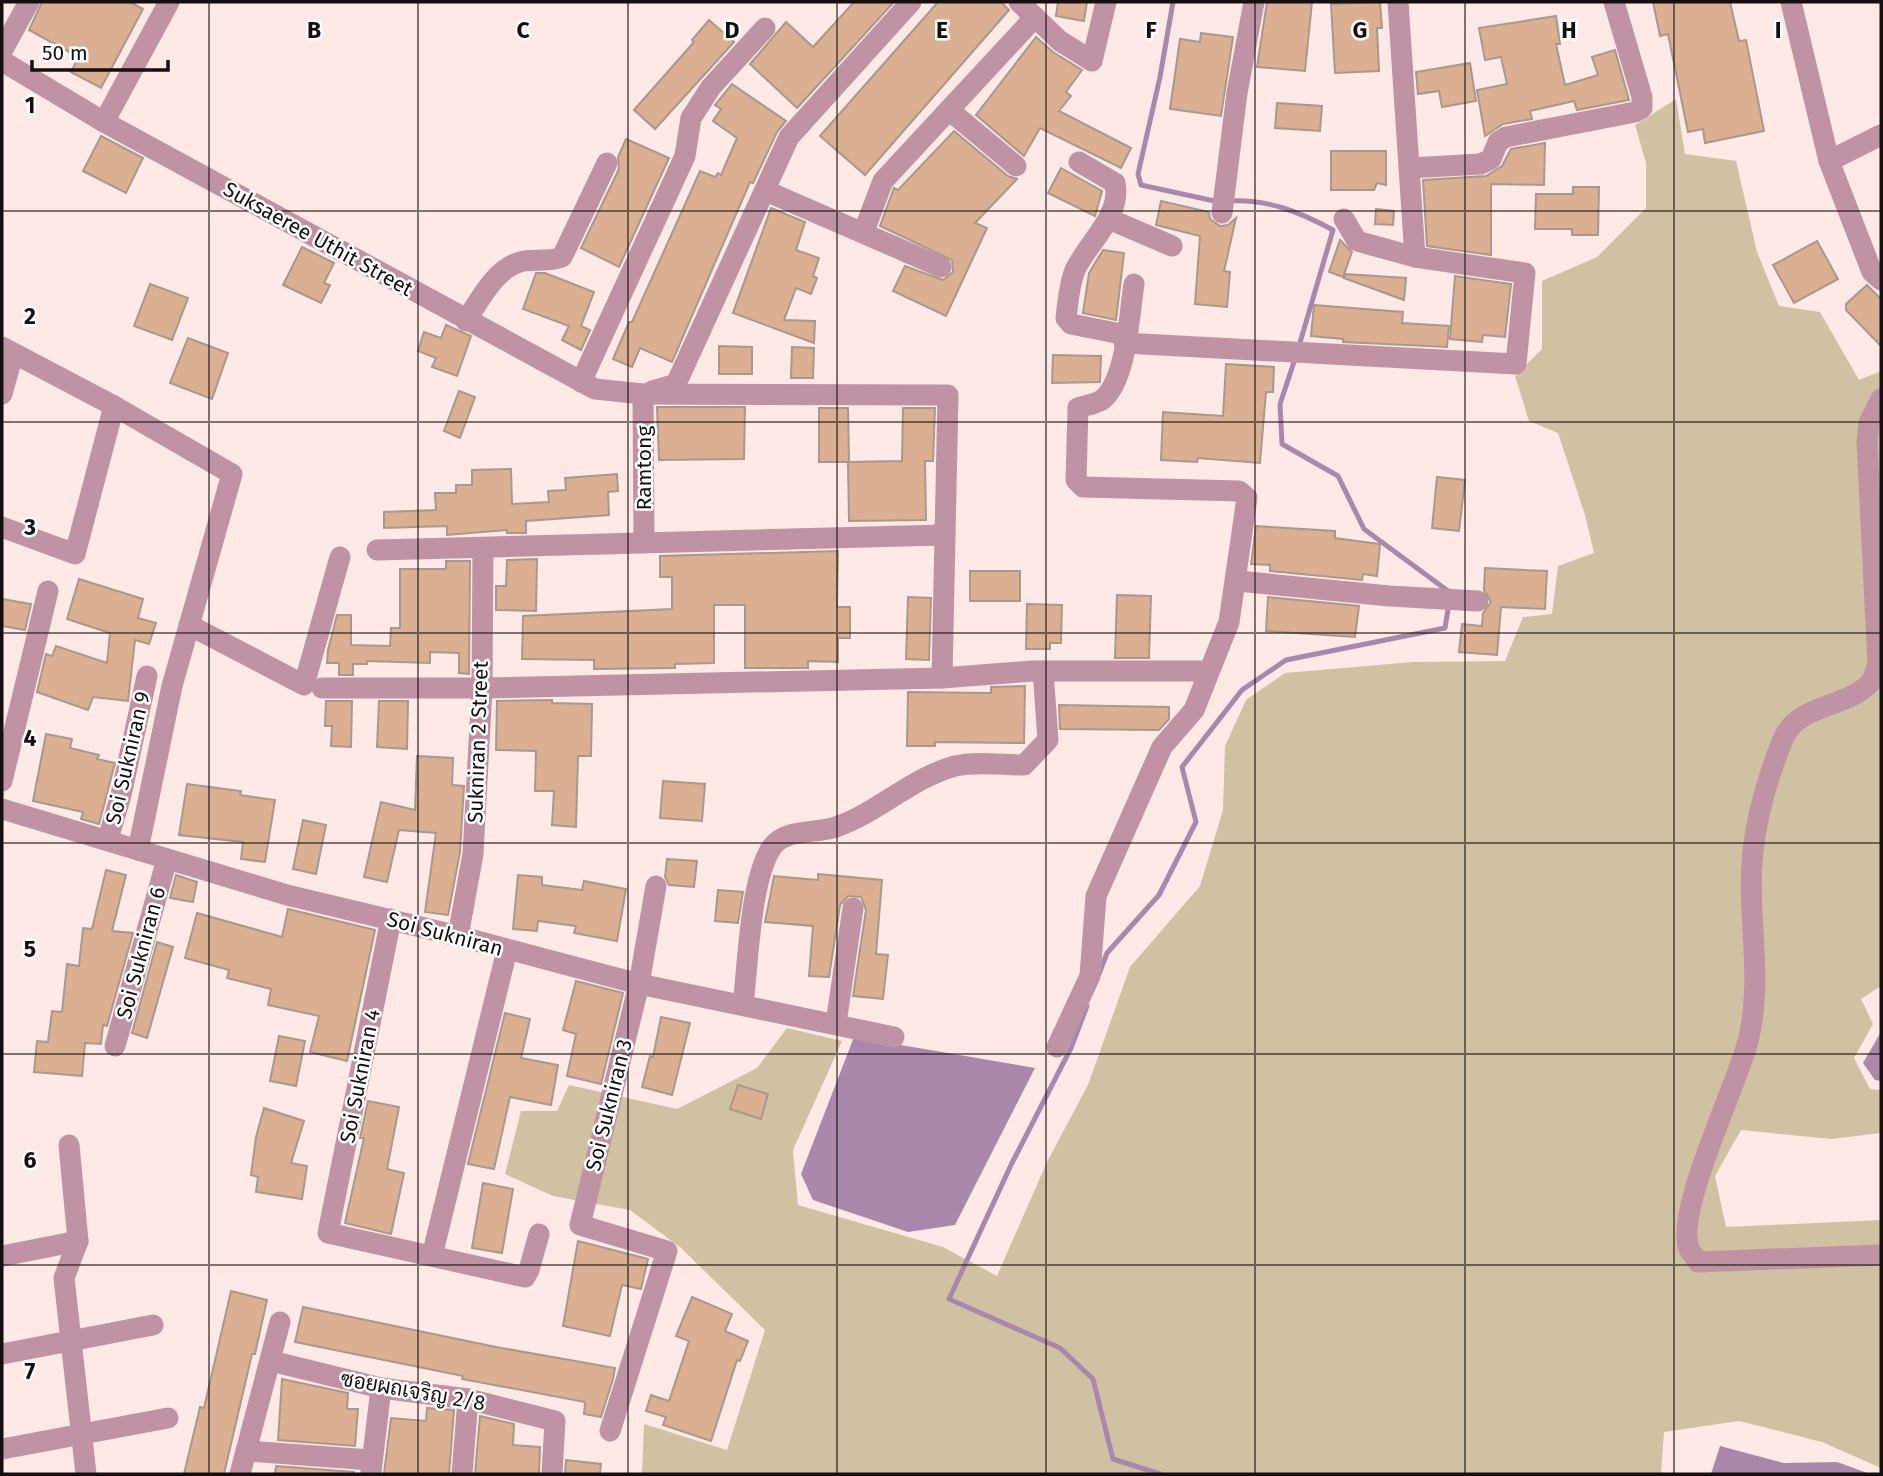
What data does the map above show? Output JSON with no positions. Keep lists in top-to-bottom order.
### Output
{
  "streets": {
    "street": [
      "Suksaeree Uthit Street",
      "Ramtong",
      "Sukniran 2 Street",
      "Soi Sukniran 9",
      "Soi Sukniran",
      "Soi Sukniran 6",
      "Soi Sukniran 4",
      "Soi Sukniran 3",
      "ซอยผถเจริญ 2/8"
    ]
  },
  "crossings": [
    ["Suksaeree Uthit Street", "Ramtong"],
    ["Sukniran 2 Street", "Soi Sukniran"],
    ["Soi Sukniran 9", "Soi Sukniran"],
    ["Soi Sukniran", "Soi Sukniran 6"],
    ["Soi Sukniran", "Soi Sukniran 4"],
    ["Soi Sukniran", "Soi Sukniran 3"]
  ],
  "scale_bar": "50 m",
  "grid": {
    "columns": [
      "B",
      "C",
      "D",
      "E",
      "F",
      "G",
      "H",
      "I"
    ],
    "rows": [
      "1",
      "2",
      "3",
      "4",
      "5",
      "6",
      "7"
    ]
  }
}
